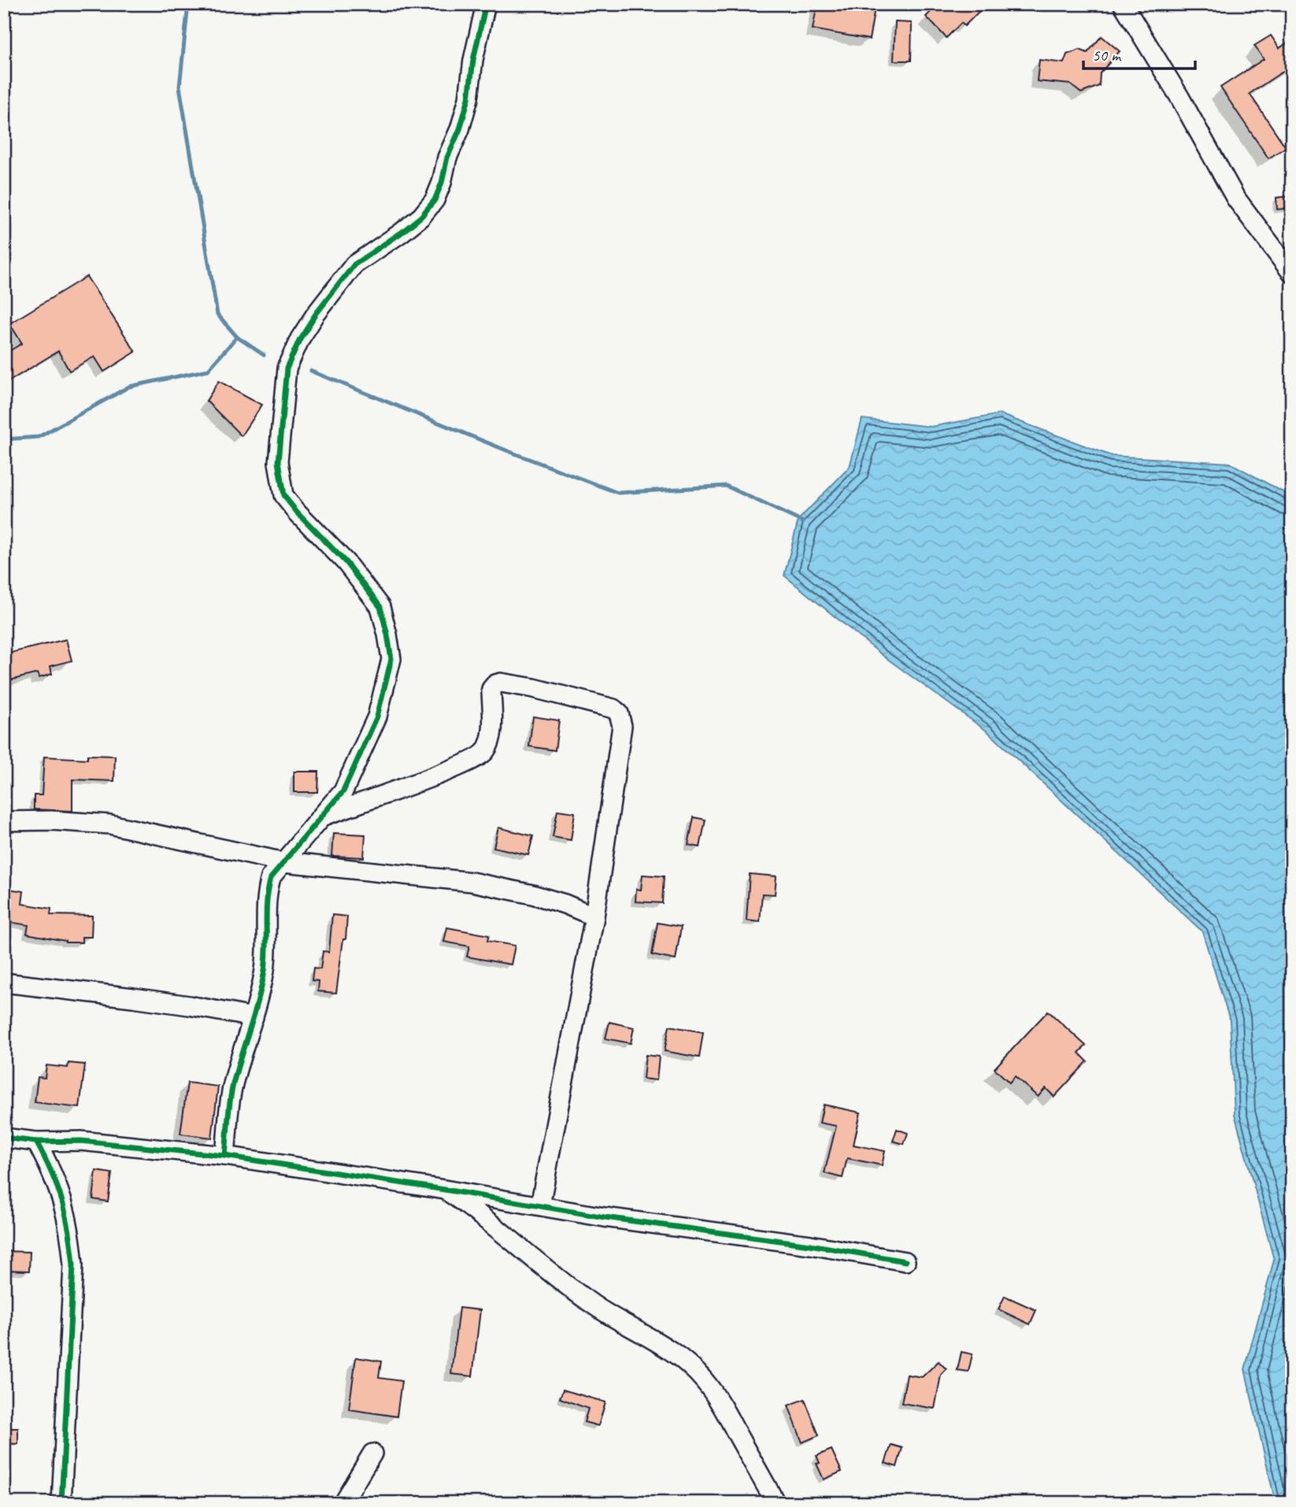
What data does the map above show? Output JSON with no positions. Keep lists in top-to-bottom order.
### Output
{
  "scale_bar": "50 m"
}
